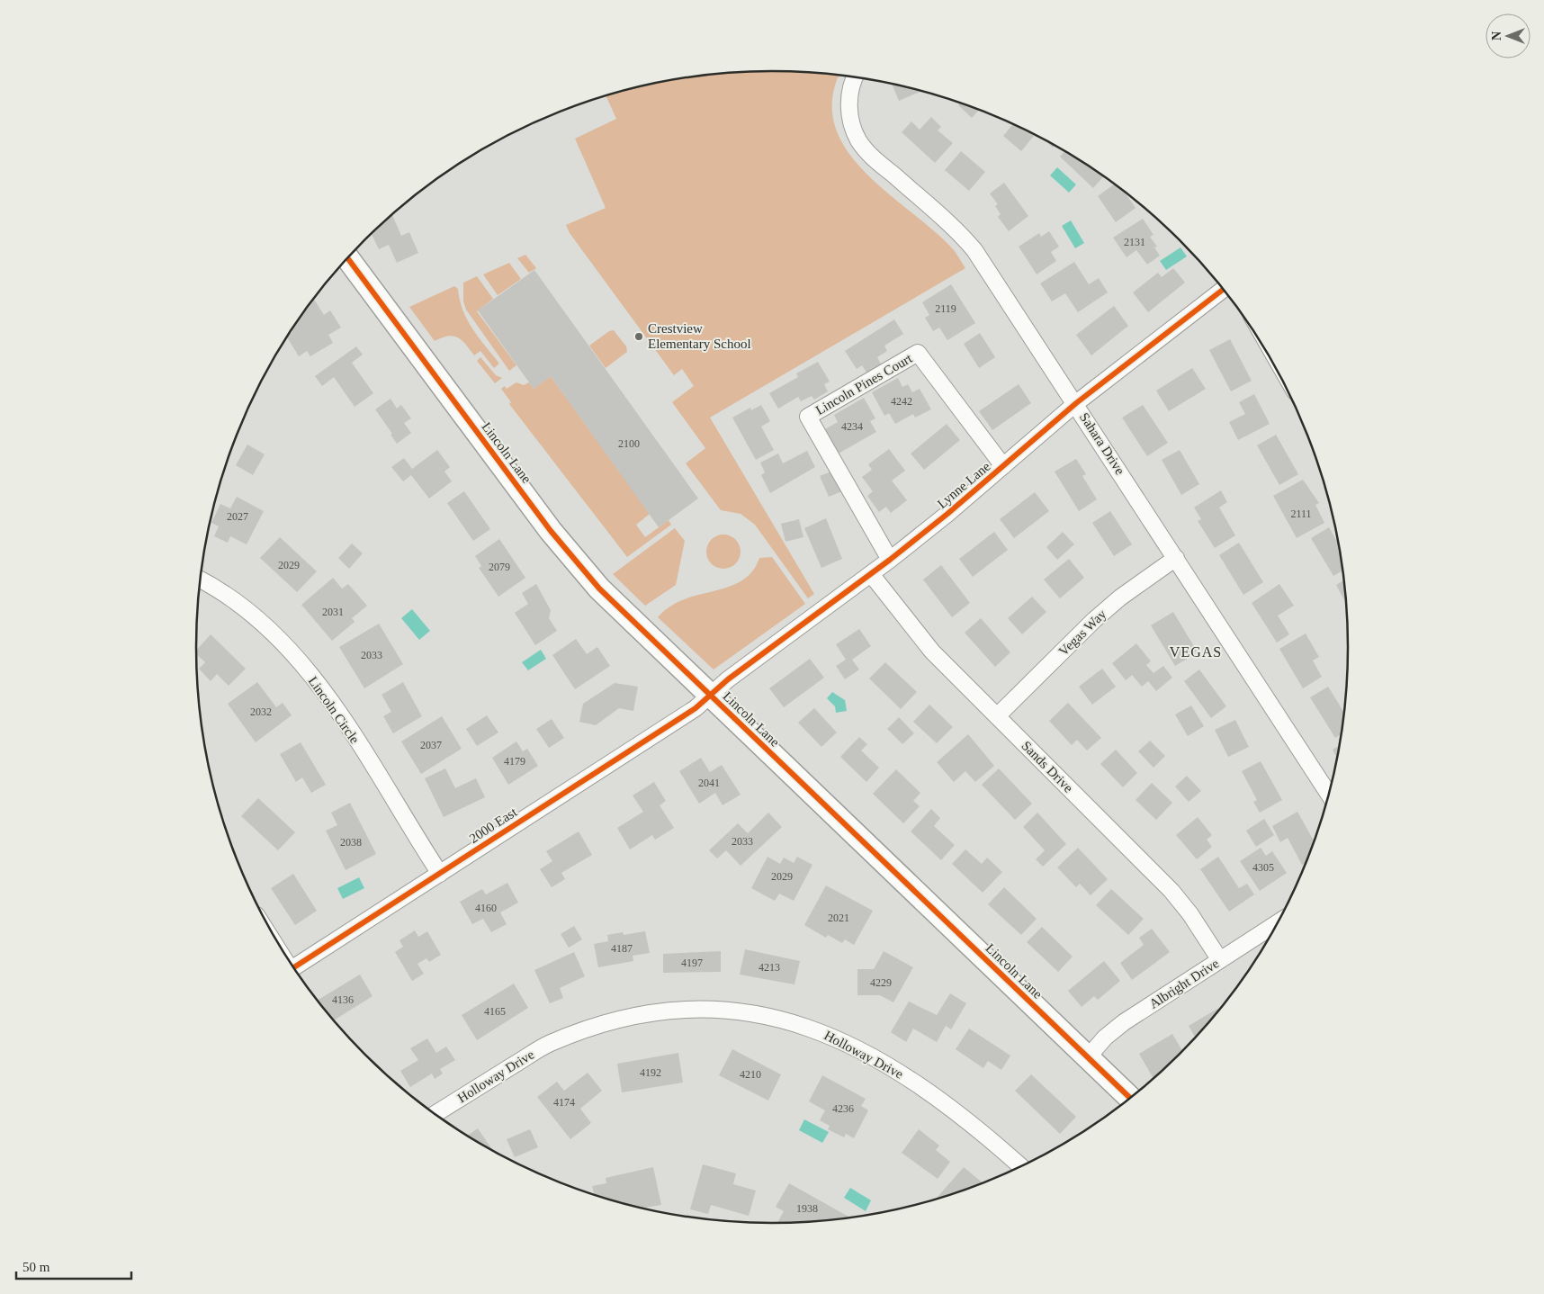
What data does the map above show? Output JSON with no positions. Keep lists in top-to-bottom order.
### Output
{
  "streets": {
    "street": [
      "Lincoln Pines Court",
      "Sahara Drive",
      "Lincoln Lane",
      "Lynne Lane",
      "Vegas Way",
      "Lincoln Circle",
      "Sands Drive",
      "2000 East",
      "Albright Drive",
      "Holloway Drive"
    ]
  },
  "crossings": [
    ["Lincoln Pines Court", "Lynne Lane"],
    ["Sahara Drive", "Lynne Lane"],
    ["Sahara Drive", "Vegas Way"],
    ["Lincoln Lane", "Lynne Lane"],
    ["Lincoln Lane", "2000 East"],
    ["Lincoln Lane", "Albright Drive"],
    ["Lynne Lane", "Sands Drive"],
    ["Lynne Lane", "2000 East"],
    ["Vegas Way", "Sands Drive"],
    ["Lincoln Circle", "2000 East"],
    ["Sands Drive", "Albright Drive"]
  ],
  "districts": ["VEGAS"],
  "places": ["Crestview Elementary School"],
  "house_numbers": [
    "2131",
    "2119",
    "4242",
    "4234",
    "2100",
    "2111",
    "2027",
    "2029",
    "2079",
    "2031",
    "2033",
    "2032",
    "2037",
    "4179",
    "2041",
    "2033",
    "2038",
    "4305",
    "2029",
    "4160",
    "2021",
    "4187",
    "4197",
    "4213",
    "4229",
    "4136",
    "4165",
    "4192",
    "4210",
    "4174",
    "4236",
    "1938"
  ],
  "scale_bar": "50 m",
  "north": "left"
}
